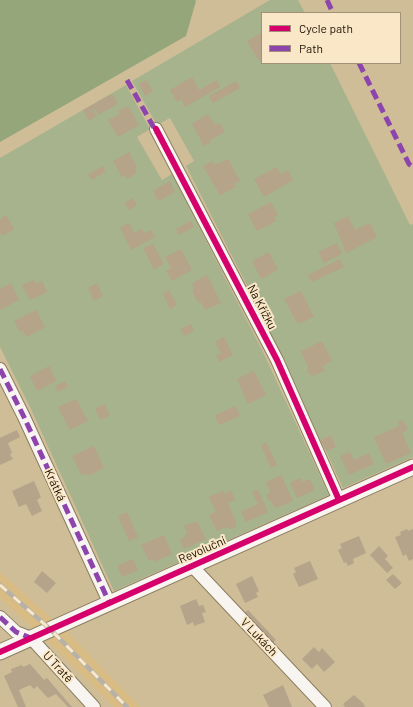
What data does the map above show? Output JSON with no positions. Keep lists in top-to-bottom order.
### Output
{
  "streets": {
    "street": [
      "Na Křížku",
      "Krátká",
      "Revoluční",
      "V Lukách",
      "U Tratě"
    ]
  },
  "crossings": [
    ["Na Křížku", "Revoluční"],
    ["Krátká", "Revoluční"],
    ["Revoluční", "V Lukách"],
    ["Revoluční", "U Tratě"]
  ],
  "legend": ["Cycle path", "Path"]
}
